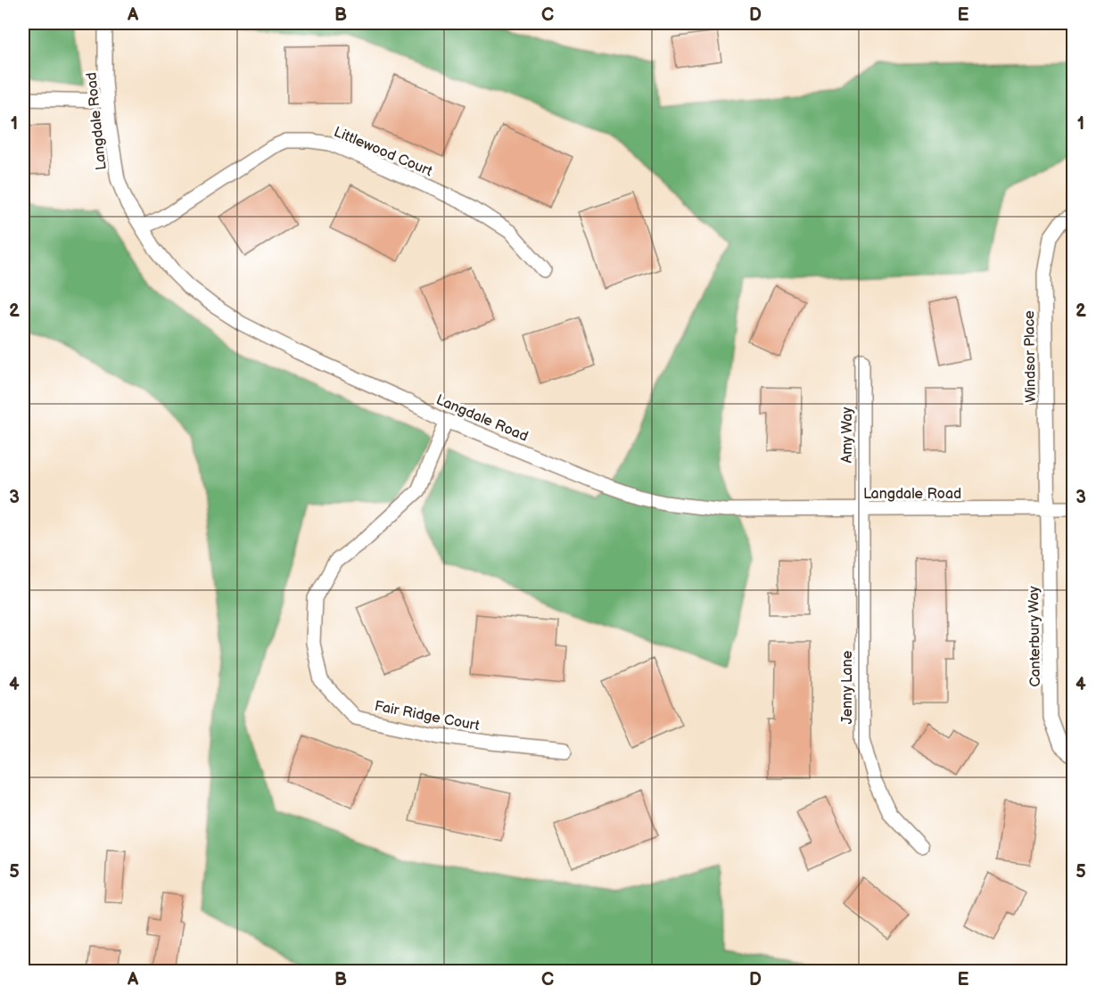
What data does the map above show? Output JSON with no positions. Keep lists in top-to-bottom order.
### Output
{
  "streets": {
    "street": [
      "Langdale Road",
      "Littlewood Court",
      "Windsor Place",
      "Amy Way",
      "Canterbury Way",
      "Jenny Lane",
      "Fair Ridge Court"
    ]
  },
  "crossings": [
    ["Langdale Road", "Littlewood Court"],
    ["Langdale Road", "Windsor Place"],
    ["Langdale Road", "Amy Way"],
    ["Langdale Road", "Canterbury Way"],
    ["Langdale Road", "Jenny Lane"],
    ["Langdale Road", "Fair Ridge Court"],
    ["Windsor Place", "Canterbury Way"],
    ["Amy Way", "Jenny Lane"]
  ],
  "grid": {
    "columns": [
      "A",
      "B",
      "C",
      "D",
      "E"
    ],
    "rows": [
      "1",
      "2",
      "3",
      "4",
      "5"
    ]
  }
}
